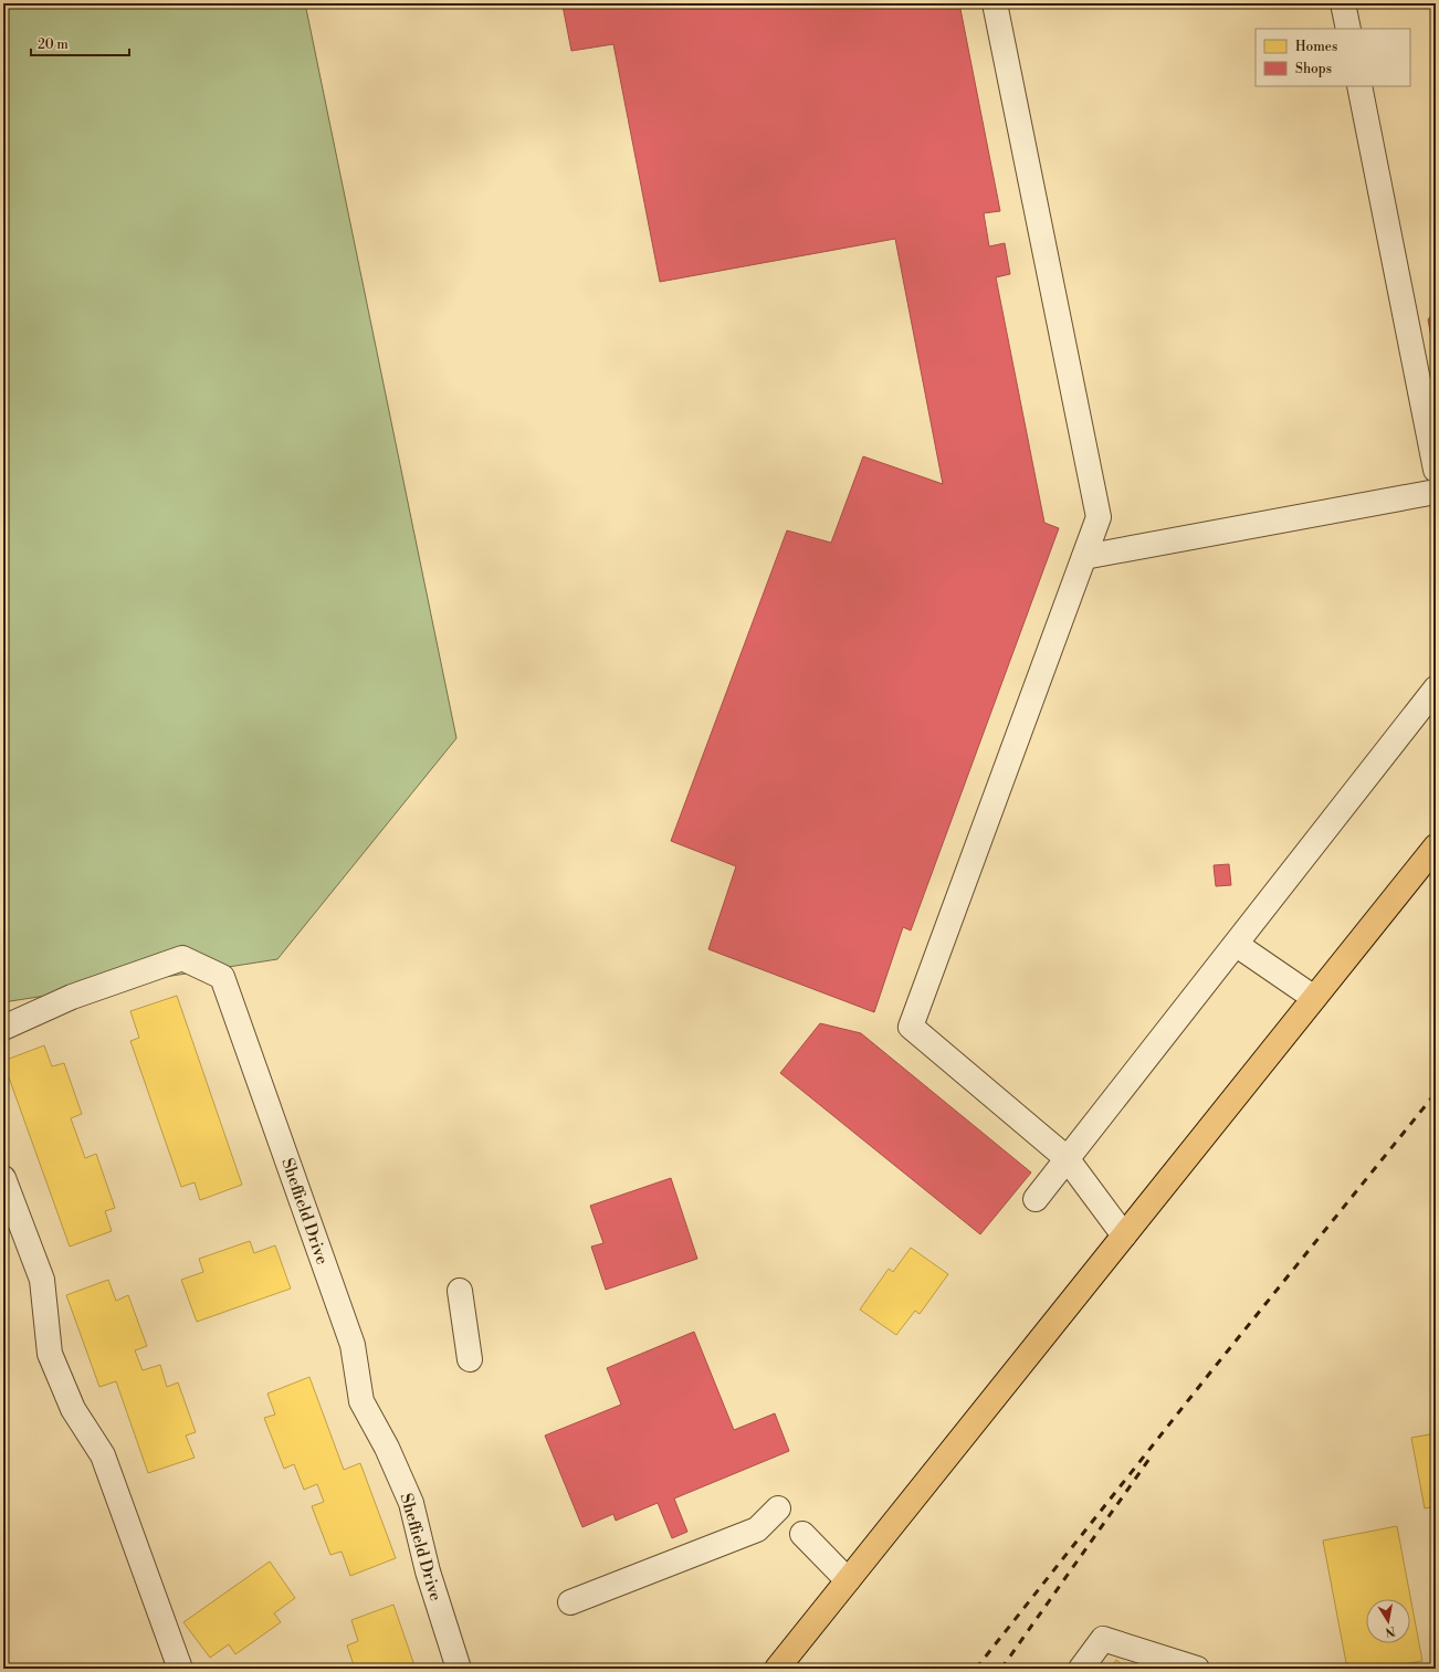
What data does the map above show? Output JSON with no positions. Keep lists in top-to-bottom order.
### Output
{
  "streets": {
    "street": ["Sheffield Drive"]
  },
  "legend": ["Homes", "Shops"],
  "scale_bar": "20 m",
  "north": "bottom"
}
